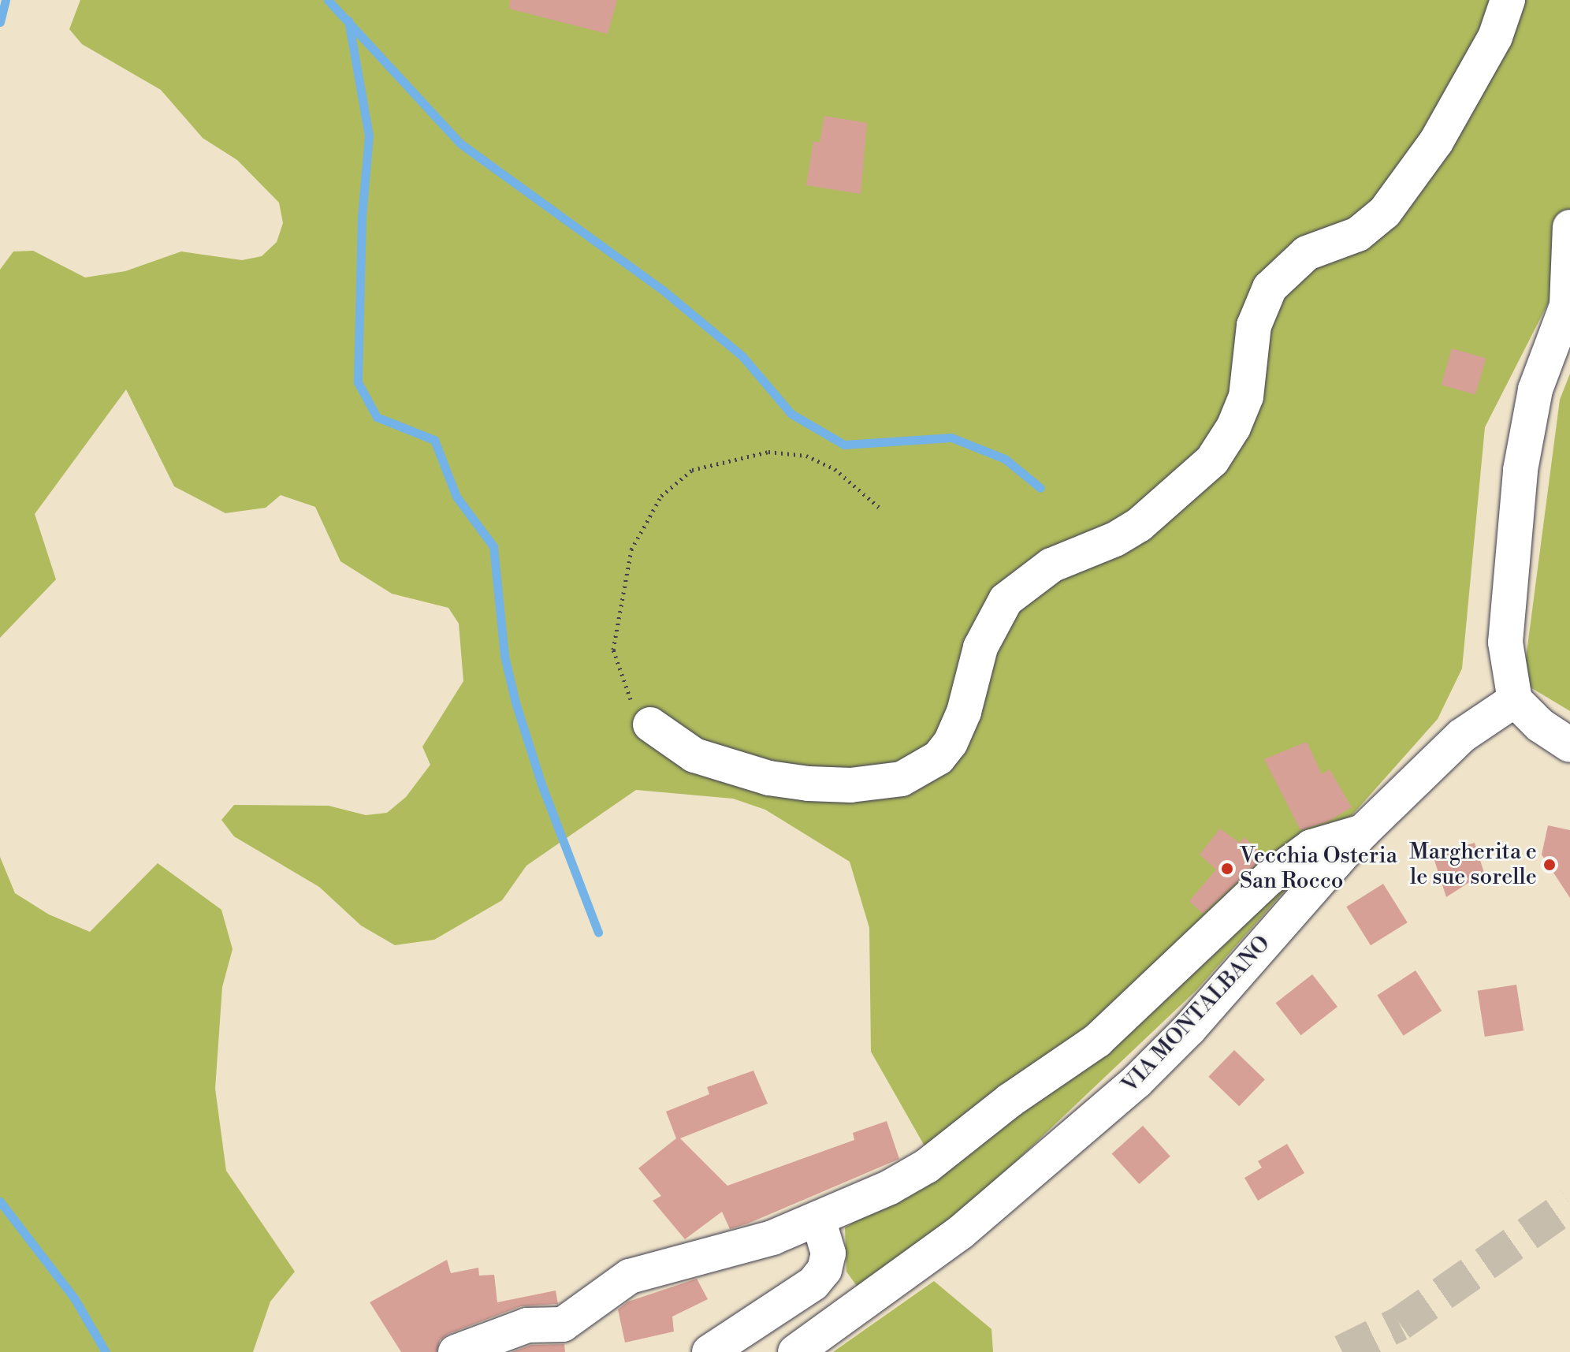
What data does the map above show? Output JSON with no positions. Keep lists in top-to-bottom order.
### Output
{
  "streets": {
    "street": ["VIA MONTALBANO"]
  },
  "places": ["Margherita e le sue sorelle", "Vecchia Osteria San Rocco"]
}
